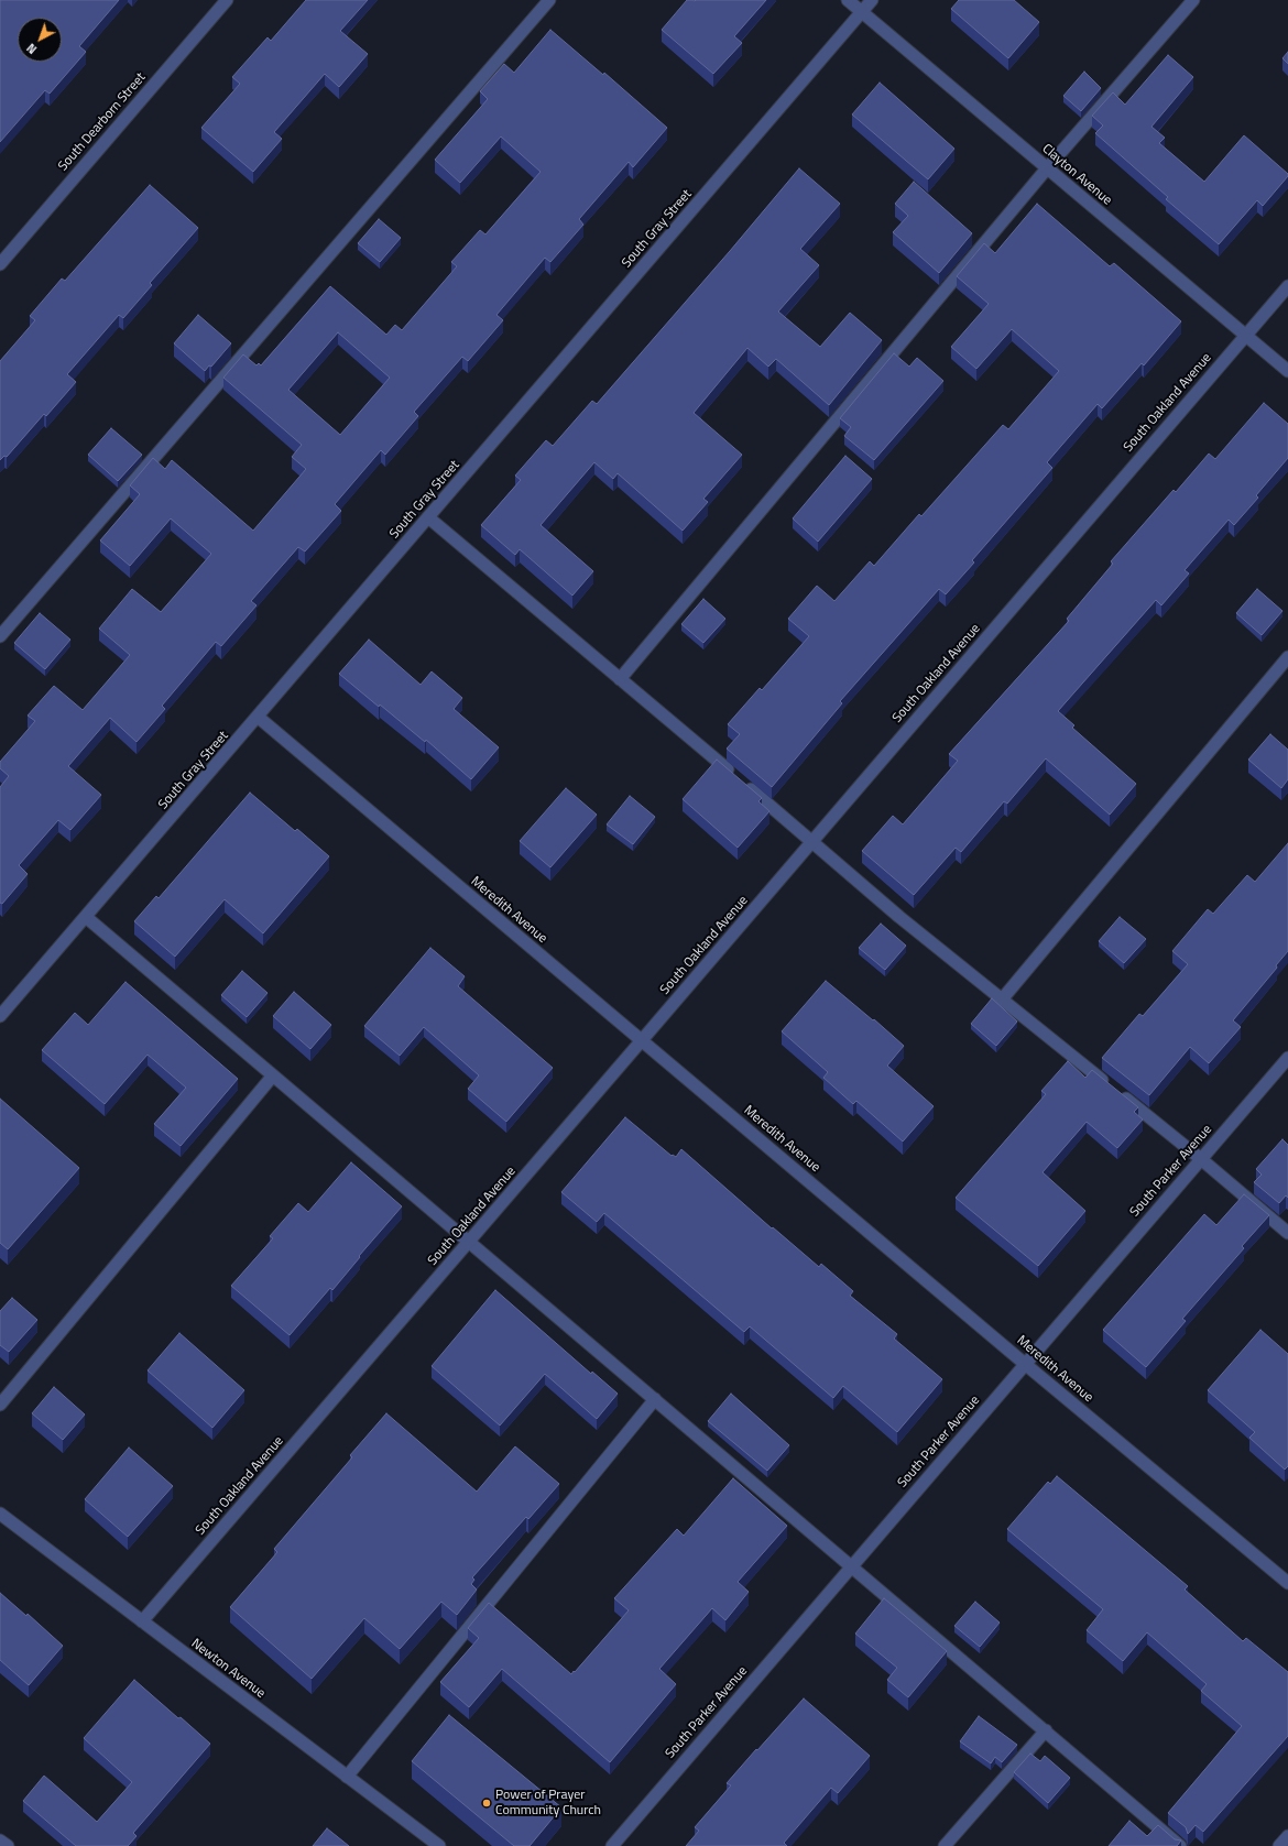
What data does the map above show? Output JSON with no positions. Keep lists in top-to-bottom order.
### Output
{
  "streets": {
    "street": [
      "South Dearborn Street",
      "Clayton Avenue",
      "South Gray Street",
      "South Oakland Avenue",
      "Meredith Avenue",
      "South Parker Avenue",
      "Newton Avenue"
    ]
  },
  "crossings": [
    ["Clayton Avenue", "South Gray Street"],
    ["Clayton Avenue", "South Oakland Avenue"],
    ["South Gray Street", "Meredith Avenue"],
    ["South Oakland Avenue", "Meredith Avenue"],
    ["South Oakland Avenue", "Newton Avenue"],
    ["Meredith Avenue", "South Parker Avenue"]
  ],
  "places": ["Power of Prayer Community Church"],
  "north": "bottom left"
}
